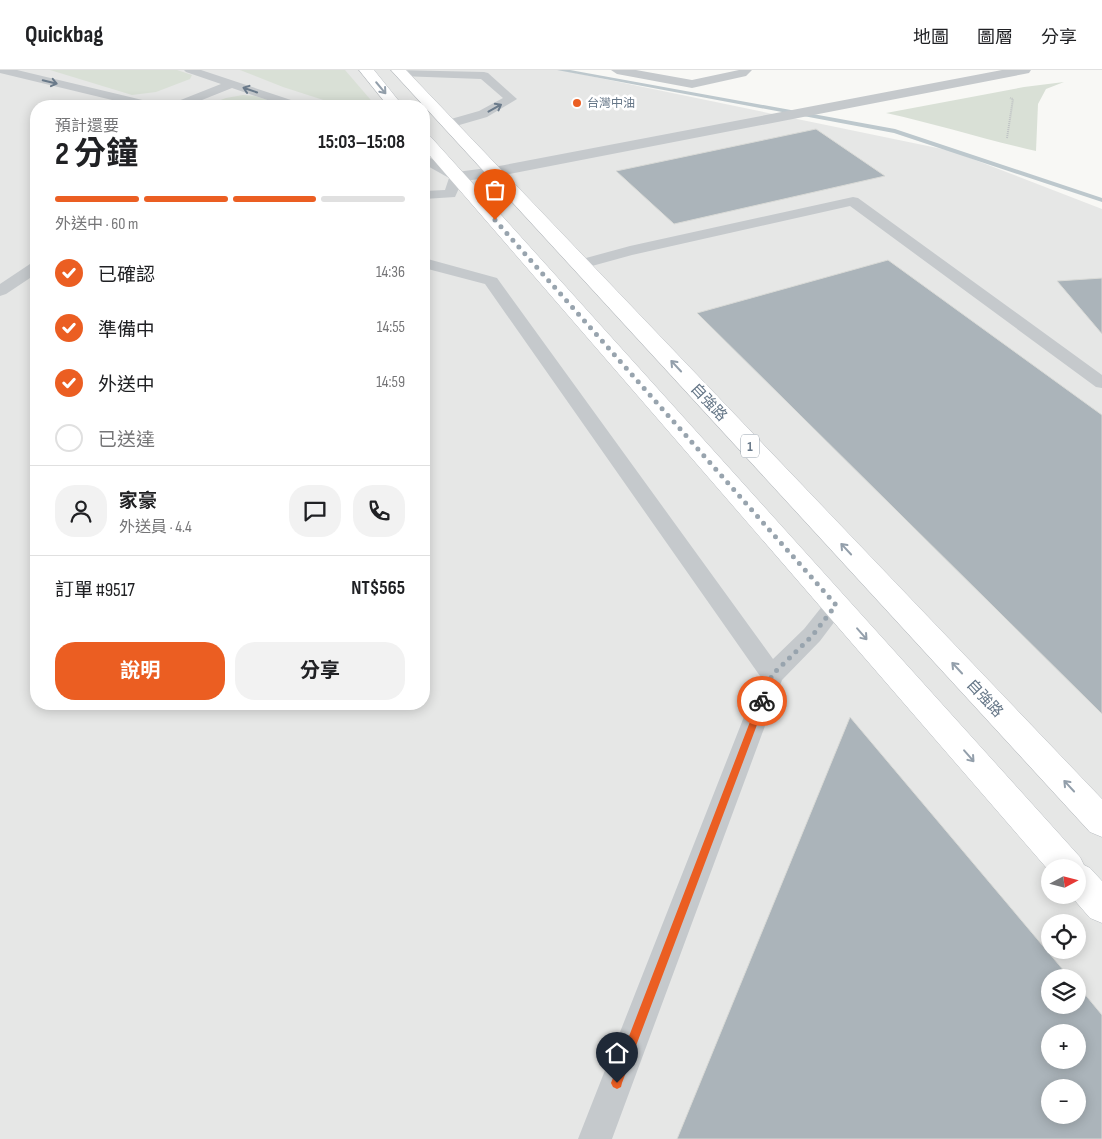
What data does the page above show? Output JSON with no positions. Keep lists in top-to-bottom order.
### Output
{
  "streets": {
    "main road": ["自強路", "1"]
  },
  "places": ["台灣中油"],
  "north": "right",
  "page": {
    "header": "Quickbag",
    "nav": ["地圖", "圖層", "分享"],
    "heading": ["2 分鐘", "預計還要", "15:03–15:08"],
    "panel": [
      "家豪",
      "外送員 · 4.4",
      "訂單 #9517",
      "NT$565"
    ],
    "bar": "外送中 · 60 m",
    "list": [
      ["已確認", "14:36"],
      ["準備中", "14:55"],
      ["外送中", "14:59"],
      "已送達"
    ],
    "buttons": ["說明", "分享"],
    "map_buttons": ["+", "−"]
  }
}
